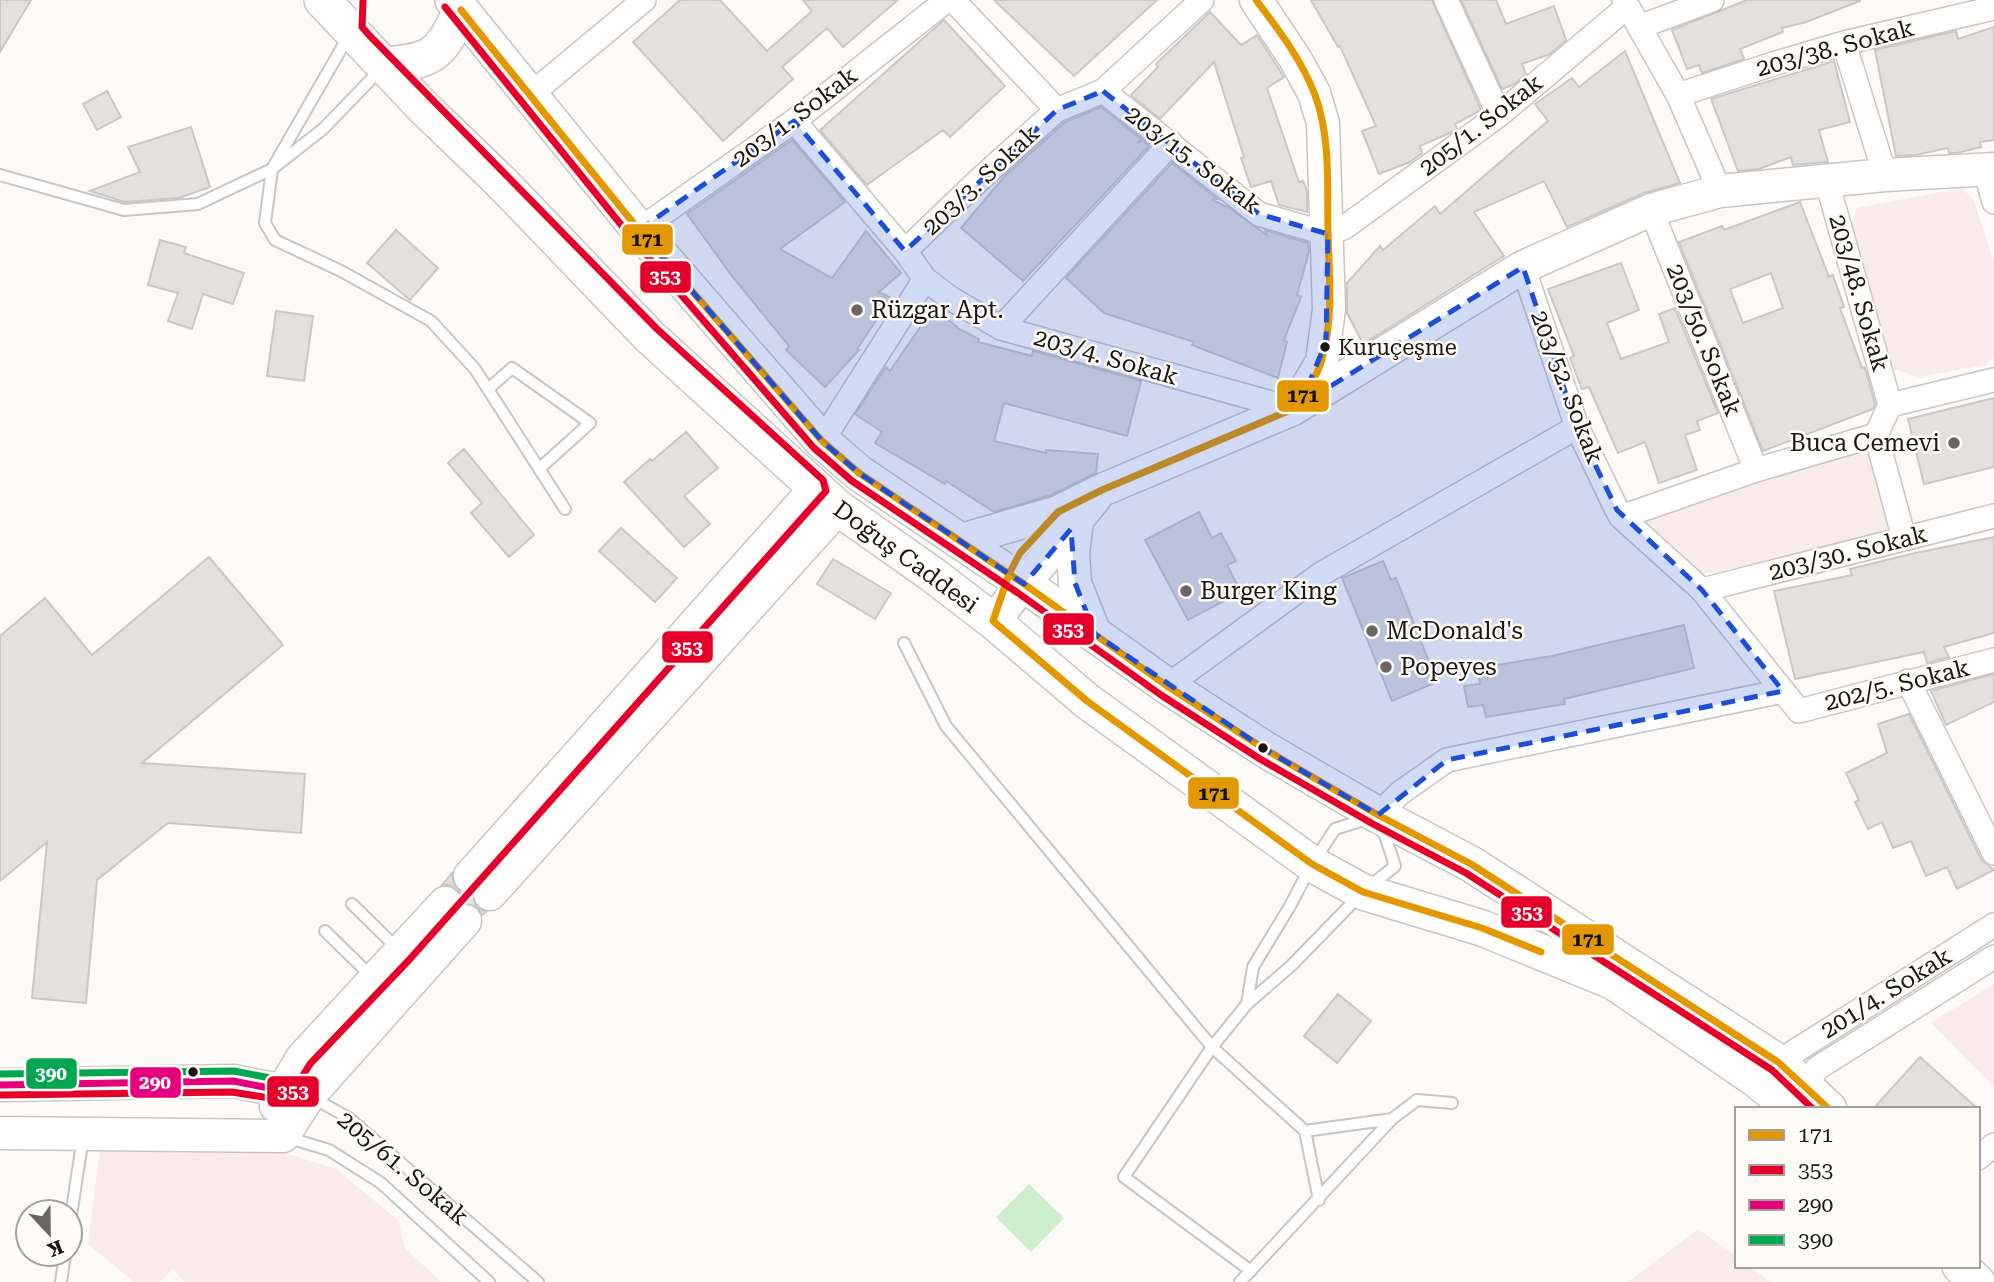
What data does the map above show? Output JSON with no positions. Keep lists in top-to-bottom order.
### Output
{
  "streets": {
    "main road": ["Doğuş Caddesi", "205/61. Sokak"],
    "street": [
      "203/38. Sokak",
      "203/1. Sokak",
      "205/1. Sokak",
      "203/15. Sokak",
      "203/3. Sokak",
      "203/48. Sokak",
      "203/50. Sokak",
      "203/4. Sokak",
      "203/52. Sokak",
      "203/30. Sokak",
      "202/5. Sokak",
      "201/4. Sokak"
    ]
  },
  "crossings": [
    ["203/1. Sokak", "203/4. Sokak"],
    ["203/1. Sokak", "Doğuş Caddesi"],
    ["205/1. Sokak", "203/15. Sokak"],
    ["203/15. Sokak", "203/3. Sokak"],
    ["203/3. Sokak", "203/4. Sokak"],
    ["203/52. Sokak", "203/30. Sokak"],
    ["203/52. Sokak", "202/5. Sokak"],
    ["Doğuş Caddesi", "201/4. Sokak"]
  ],
  "places": [
    "Rüzgar Apt.",
    "Kuruçeşme",
    "Buca Cemevi",
    "Burger King",
    "McDonald's",
    "Popeyes"
  ],
  "lines": [
    "transit line 171",
    "transit line 353",
    "transit line 390",
    "transit line 290"
  ],
  "legend": [
    "171",
    "353",
    "290",
    "390"
  ],
  "north": "bottom"
}
